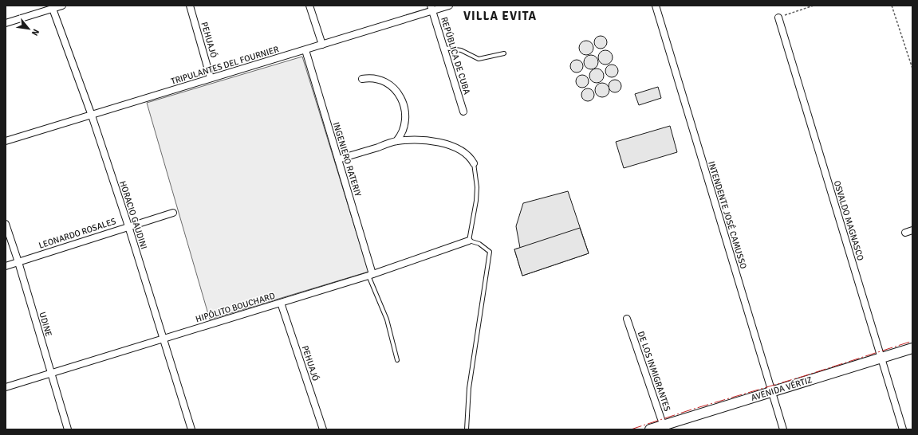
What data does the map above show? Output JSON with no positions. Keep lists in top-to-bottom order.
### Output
{
  "streets": {
    "street": [
      "PEHUAJÓ",
      "REPÚBLICA DE CUBA",
      "TRIPULANTES DEL FOURNIER",
      "INGENIERO RATERIY",
      "HORACIO GAUDINI",
      "INTENDENTE JOSÉ CAMUSSO",
      "OSVALDO MAGNASCO",
      "LEONARDO ROSALES",
      "HIPÓLITO BOUCHARD",
      "UDINE",
      "DE LOS INMIGRANTES",
      "AVENIDA VÉRTIZ"
    ]
  },
  "crossings": [
    ["PEHUAJÓ", "TRIPULANTES DEL FOURNIER"],
    ["PEHUAJÓ", "HIPÓLITO BOUCHARD"],
    ["REPÚBLICA DE CUBA", "TRIPULANTES DEL FOURNIER"],
    ["TRIPULANTES DEL FOURNIER", "INGENIERO RATERIY"],
    ["TRIPULANTES DEL FOURNIER", "HORACIO GAUDINI"],
    ["INGENIERO RATERIY", "HIPÓLITO BOUCHARD"],
    ["HORACIO GAUDINI", "LEONARDO ROSALES"],
    ["HORACIO GAUDINI", "HIPÓLITO BOUCHARD"],
    ["INTENDENTE JOSÉ CAMUSSO", "AVENIDA VÉRTIZ"],
    ["OSVALDO MAGNASCO", "AVENIDA VÉRTIZ"],
    ["LEONARDO ROSALES", "UDINE"],
    ["HIPÓLITO BOUCHARD", "UDINE"],
    ["DE LOS INMIGRANTES", "AVENIDA VÉRTIZ"]
  ],
  "districts": ["VILLA EVITA"],
  "north": "bottom right"
}
